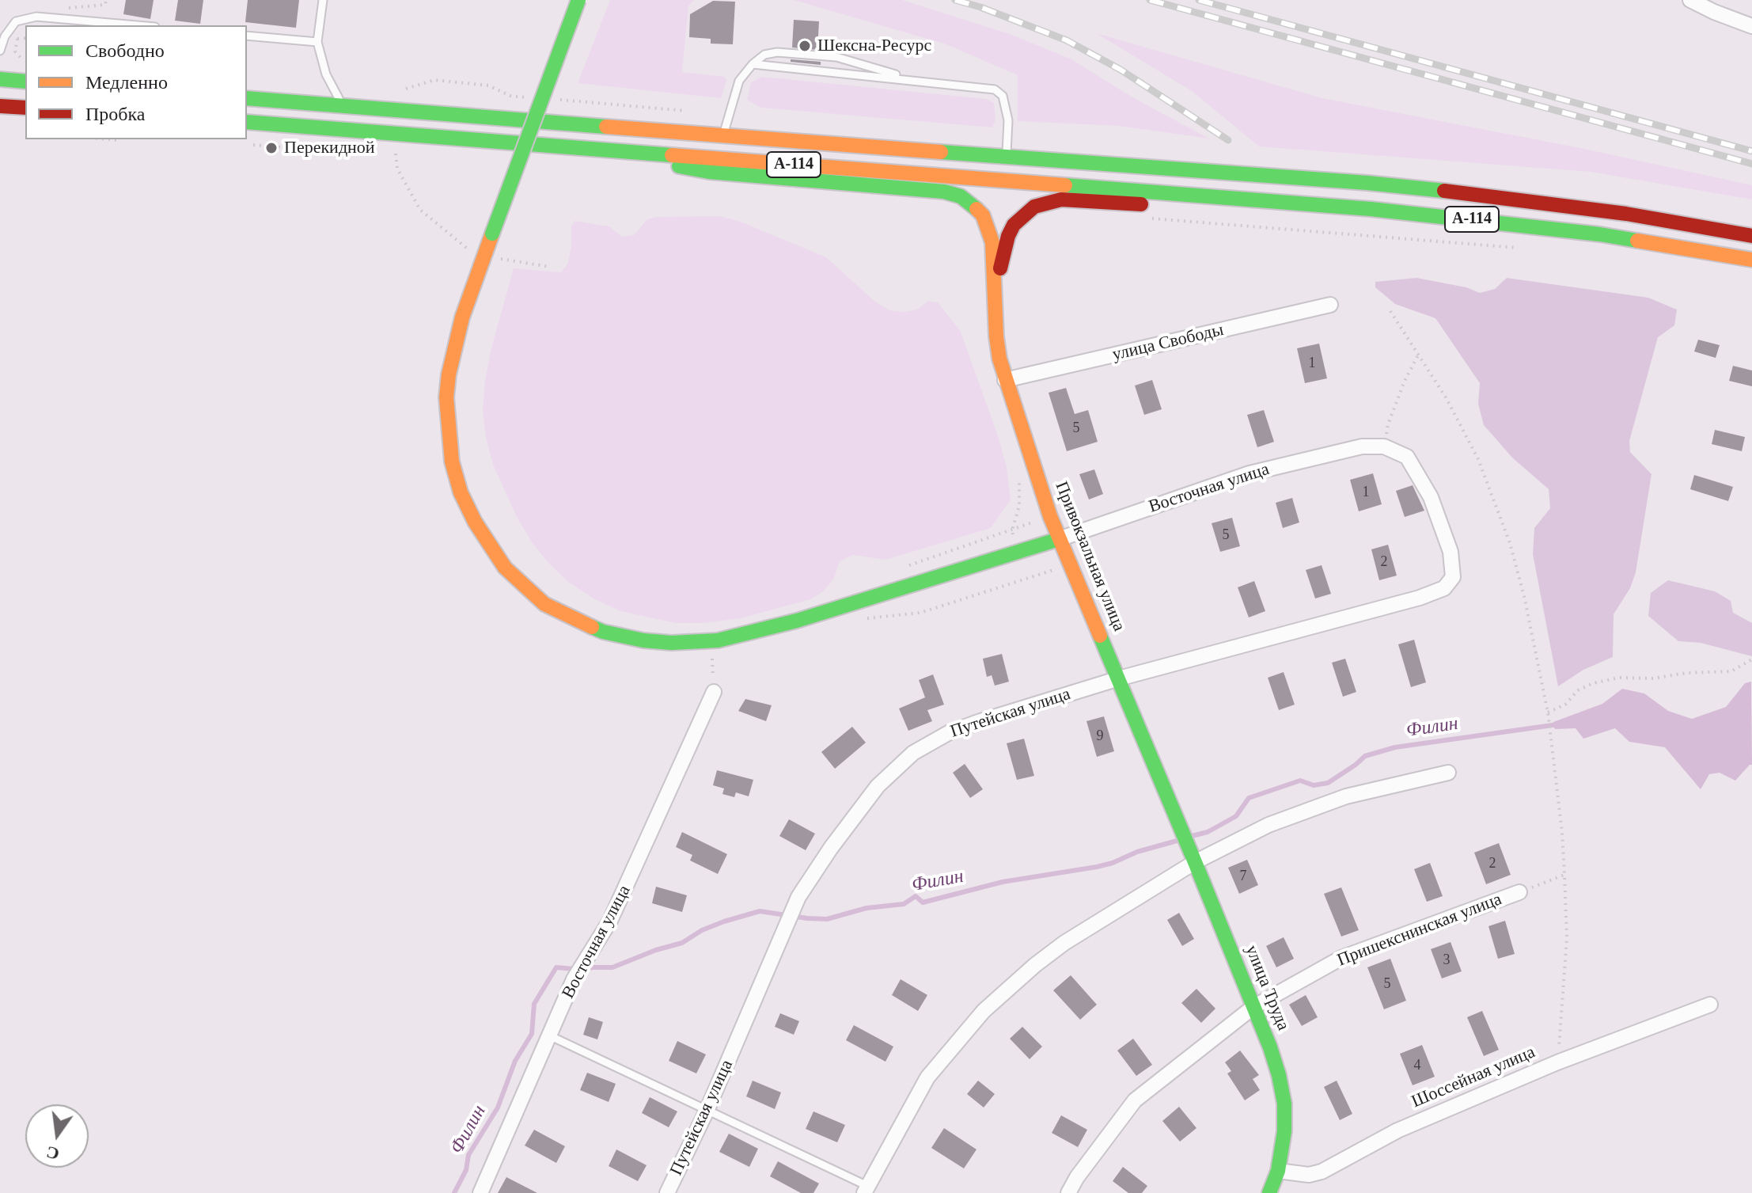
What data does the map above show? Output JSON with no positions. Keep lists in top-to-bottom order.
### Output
{
  "streets": {
    "main road": ["А-114", "Привокзальная улица", "улица Труда"],
    "street": [
      "улица Свободы",
      "Восточная улица",
      "Путейская улица",
      "Пришекснинская улица",
      "Шоссейная улица"
    ]
  },
  "crossings": [
    ["улица Свободы", "Привокзальная улица"],
    ["Восточная улица", "Привокзальная улица"],
    ["Восточная улица", "Путейская улица"],
    ["Привокзальная улица", "Путейская улица"],
    ["Привокзальная улица", "улица Труда"],
    ["Пришекснинская улица", "улица Труда"],
    ["улица Труда", "Шоссейная улица"]
  ],
  "water": ["Филин"],
  "places": ["Шексна-Ресурс", "Перекидной"],
  "house_numbers": [
    "1",
    "5",
    "1",
    "5",
    "2",
    "9",
    "2",
    "7",
    "3",
    "5",
    "4"
  ],
  "legend": ["Свободно", "Медленно", "Пробка"],
  "north": "bottom"
}
